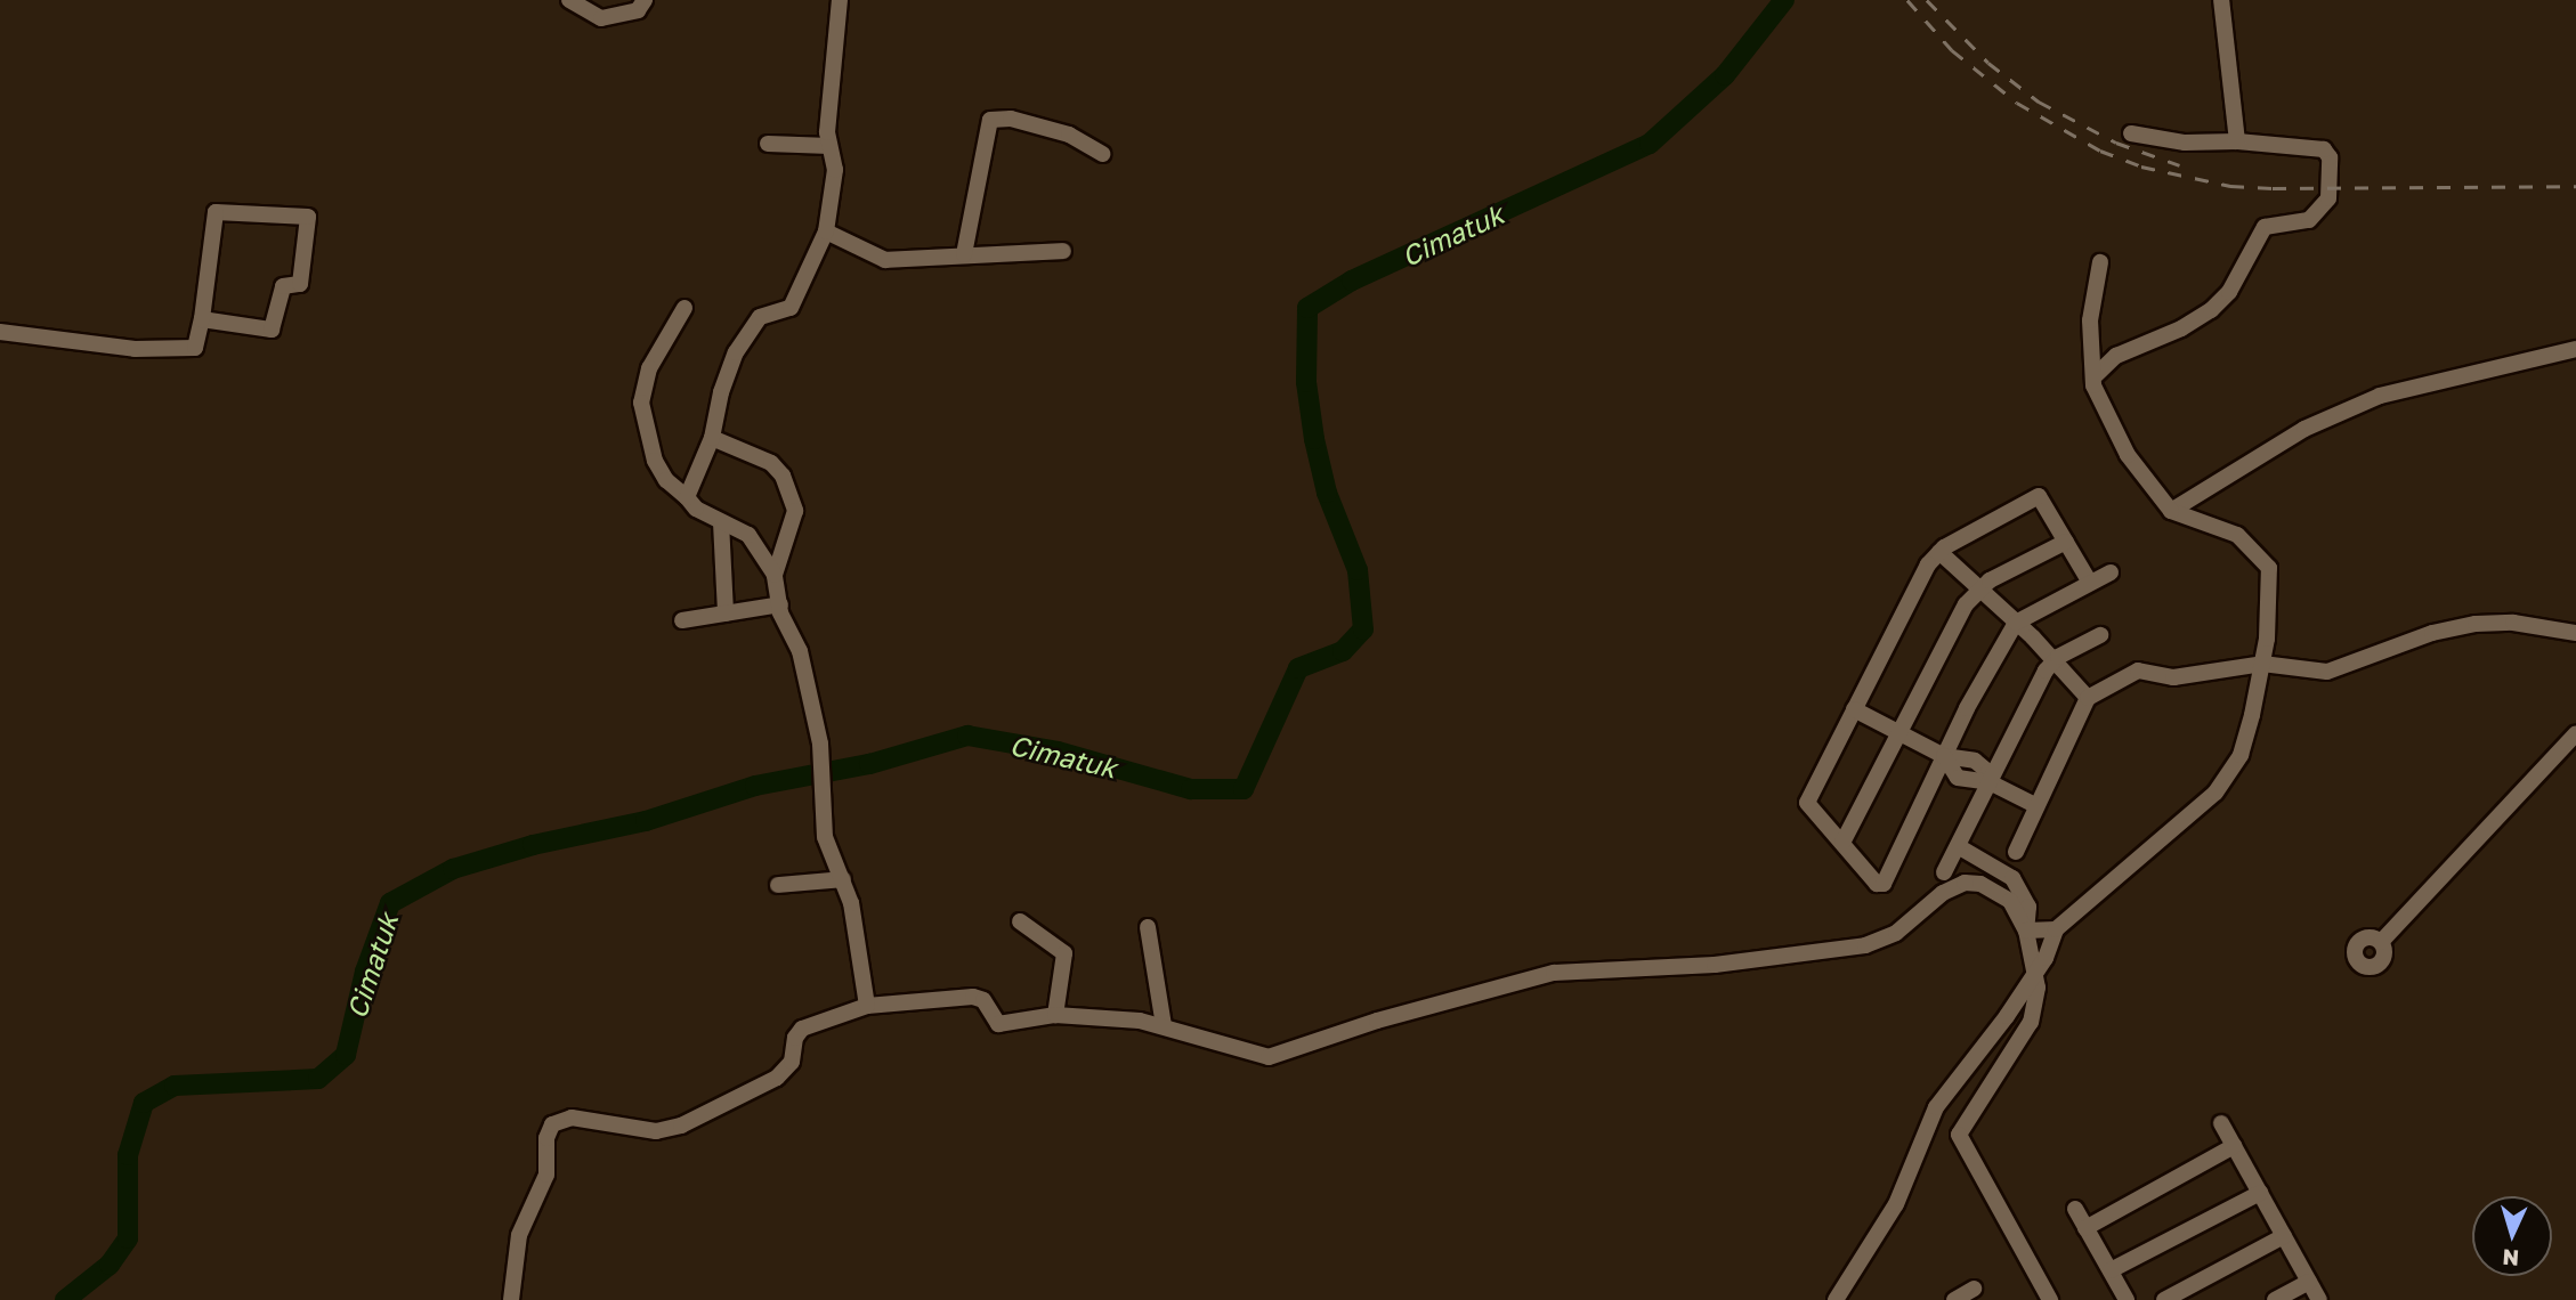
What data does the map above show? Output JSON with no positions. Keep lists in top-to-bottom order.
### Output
{
  "water": ["Cimatuk"],
  "north": "bottom"
}
